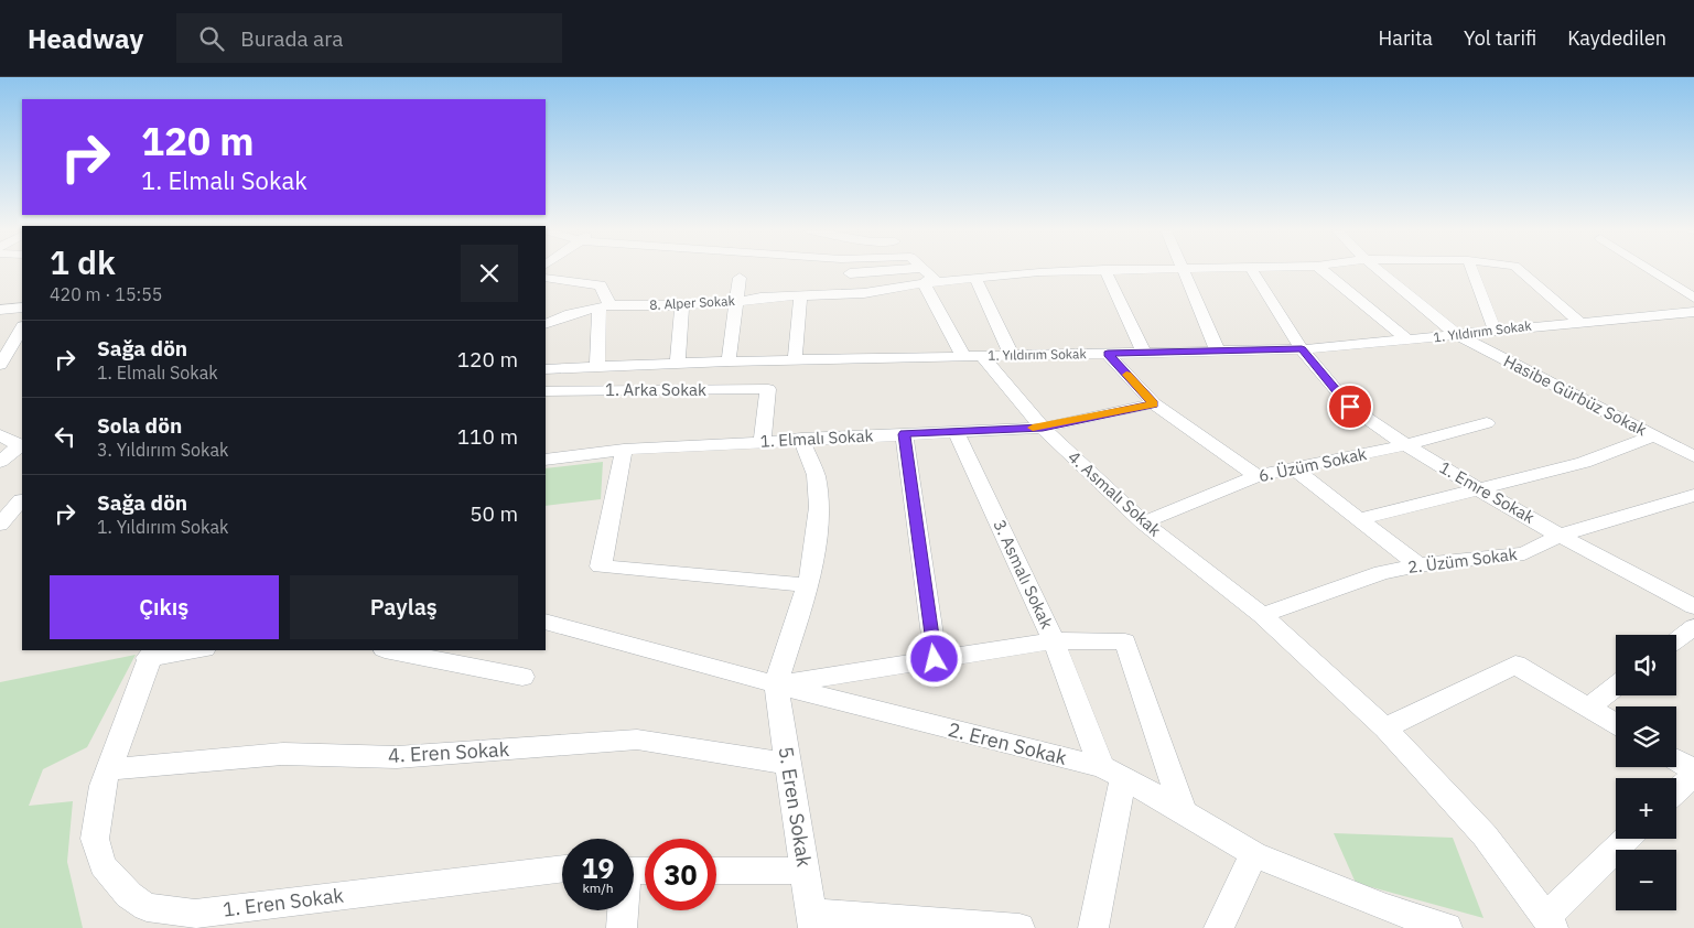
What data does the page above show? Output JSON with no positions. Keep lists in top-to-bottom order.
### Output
{
  "streets": {
    "street": [
      "8. Alper Sokak",
      "1. Yıldırım Sokak",
      "1. Arka Sokak",
      "Hasibe Gürbüz Sokak",
      "1. Elmalı Sokak",
      "6. Üzüm Sokak",
      "1. Emre Sokak",
      "4. Asmalı Sokak",
      "2. Üzüm Sokak",
      "3. Asmalı Sokak",
      "2. Eren Sokak",
      "4. Eren Sokak",
      "5. Eren Sokak",
      "1. Eren Sokak"
    ]
  },
  "crossings": [
    ["8. Alper Sokak", "1. Yıldırım Sokak"],
    ["8. Alper Sokak", "4. Asmalı Sokak"],
    ["1. Yıldırım Sokak", "Hasibe Gürbüz Sokak"],
    ["1. Yıldırım Sokak", "1. Emre Sokak"],
    ["1. Yıldırım Sokak", "4. Asmalı Sokak"],
    ["1. Arka Sokak", "1. Elmalı Sokak"],
    ["1. Elmalı Sokak", "4. Asmalı Sokak"],
    ["1. Elmalı Sokak", "3. Asmalı Sokak"],
    ["6. Üzüm Sokak", "1. Emre Sokak"],
    ["6. Üzüm Sokak", "4. Asmalı Sokak"],
    ["1. Emre Sokak", "2. Üzüm Sokak"],
    ["4. Asmalı Sokak", "2. Üzüm Sokak"],
    ["3. Asmalı Sokak", "2. Eren Sokak"],
    ["2. Eren Sokak", "5. Eren Sokak"],
    ["4. Eren Sokak", "5. Eren Sokak"],
    ["4. Eren Sokak", "1. Eren Sokak"]
  ],
  "page": {
    "header": "Headway",
    "search": "Burada ara",
    "nav": ["Harita", "Yol tarifi", "Kaydedilen"],
    "turn": ["120 m", "1. Elmalı Sokak"],
    "heading": ["1 dk", "420 m · 15:55"],
    "list": [
      {
        "name": "Sağa dön",
        "note": "1. Elmalı Sokak",
        "value": "120 m"
      },
      {
        "name": "Sola dön",
        "note": "3. Yıldırım Sokak",
        "value": "110 m"
      },
      {
        "name": "Sağa dön",
        "note": "1. Yıldırım Sokak",
        "value": "50 m"
      }
    ],
    "buttons": ["Çıkış", "Paylaş"],
    "map_buttons": ["+", "−"],
    "speed": "19 km/h",
    "limit": "30"
  }
}
